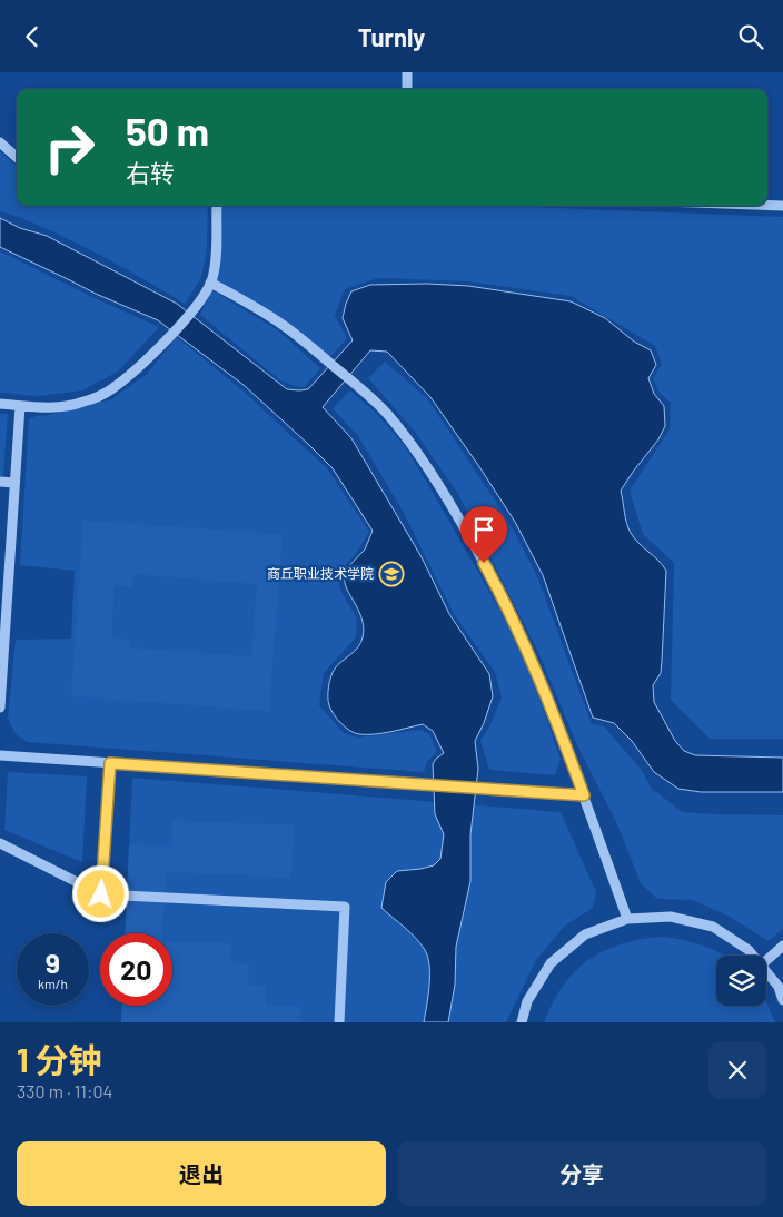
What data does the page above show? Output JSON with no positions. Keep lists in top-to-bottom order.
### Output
{
  "places": {
    "school or university": ["商丘职业技术学院"]
  },
  "page": {
    "header": "Turnly",
    "turn": ["50 m", "右转"],
    "speed": "9 km/h",
    "limit": "20",
    "heading": ["1 分钟", "330 m · 11:04"],
    "buttons": ["退出", "分享"]
  }
}
